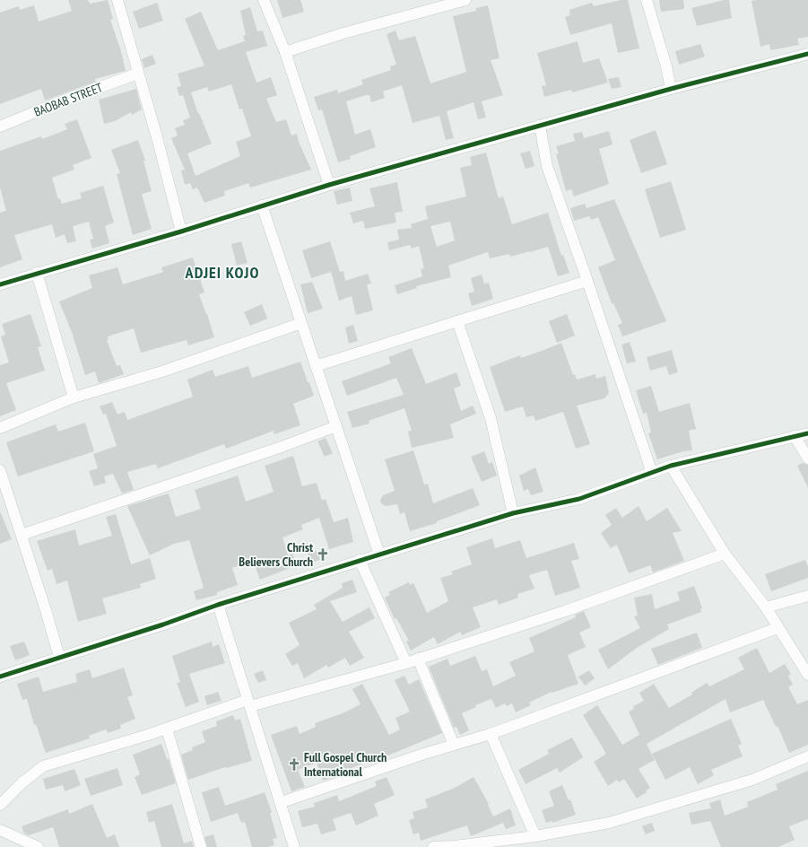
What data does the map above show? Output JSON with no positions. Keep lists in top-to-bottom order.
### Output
{
  "streets": {
    "street": ["BAOBAB STREET"]
  },
  "districts": ["ADJEI KOJO"],
  "places": {
    "church": ["Christ Believers Church", "Full Gospel Church International"]
  }
}
